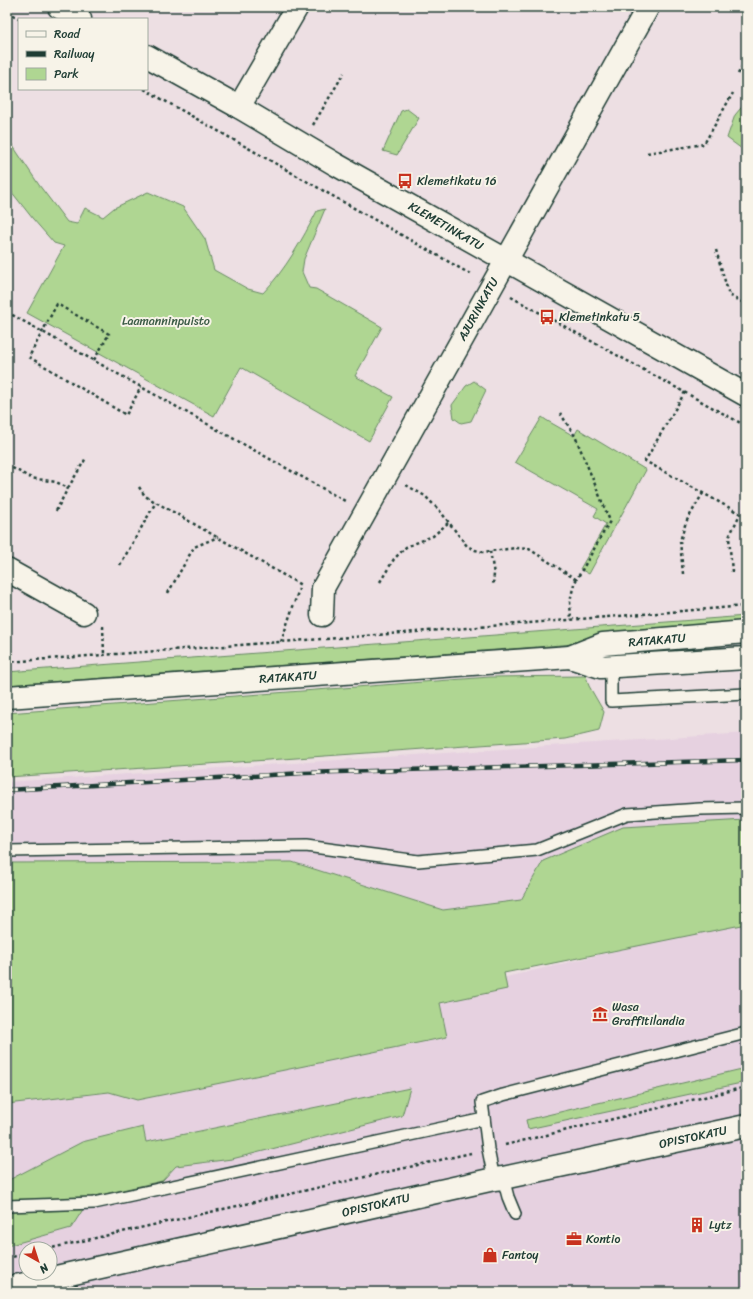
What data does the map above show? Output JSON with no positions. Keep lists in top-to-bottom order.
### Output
{
  "streets": {
    "street": [
      "KLEMETINKATU",
      "AJURINKATU",
      "RATAKATU",
      "OPISTOKATU"
    ]
  },
  "crossings": [
    ["KLEMETINKATU", "AJURINKATU"]
  ],
  "parks": ["Laamanninpuisto"],
  "places": {
    "bus stop": ["Klemetikatu 16", "Klemetinkatu 5"],
    "museum": ["Wasa Graffitilandia"],
    "building": ["Lytz"],
    "office": ["Kontio"],
    "shop": ["Fantoy"]
  },
  "legend": ["Road", "Railway", "Park"],
  "north": "bottom right"
}
